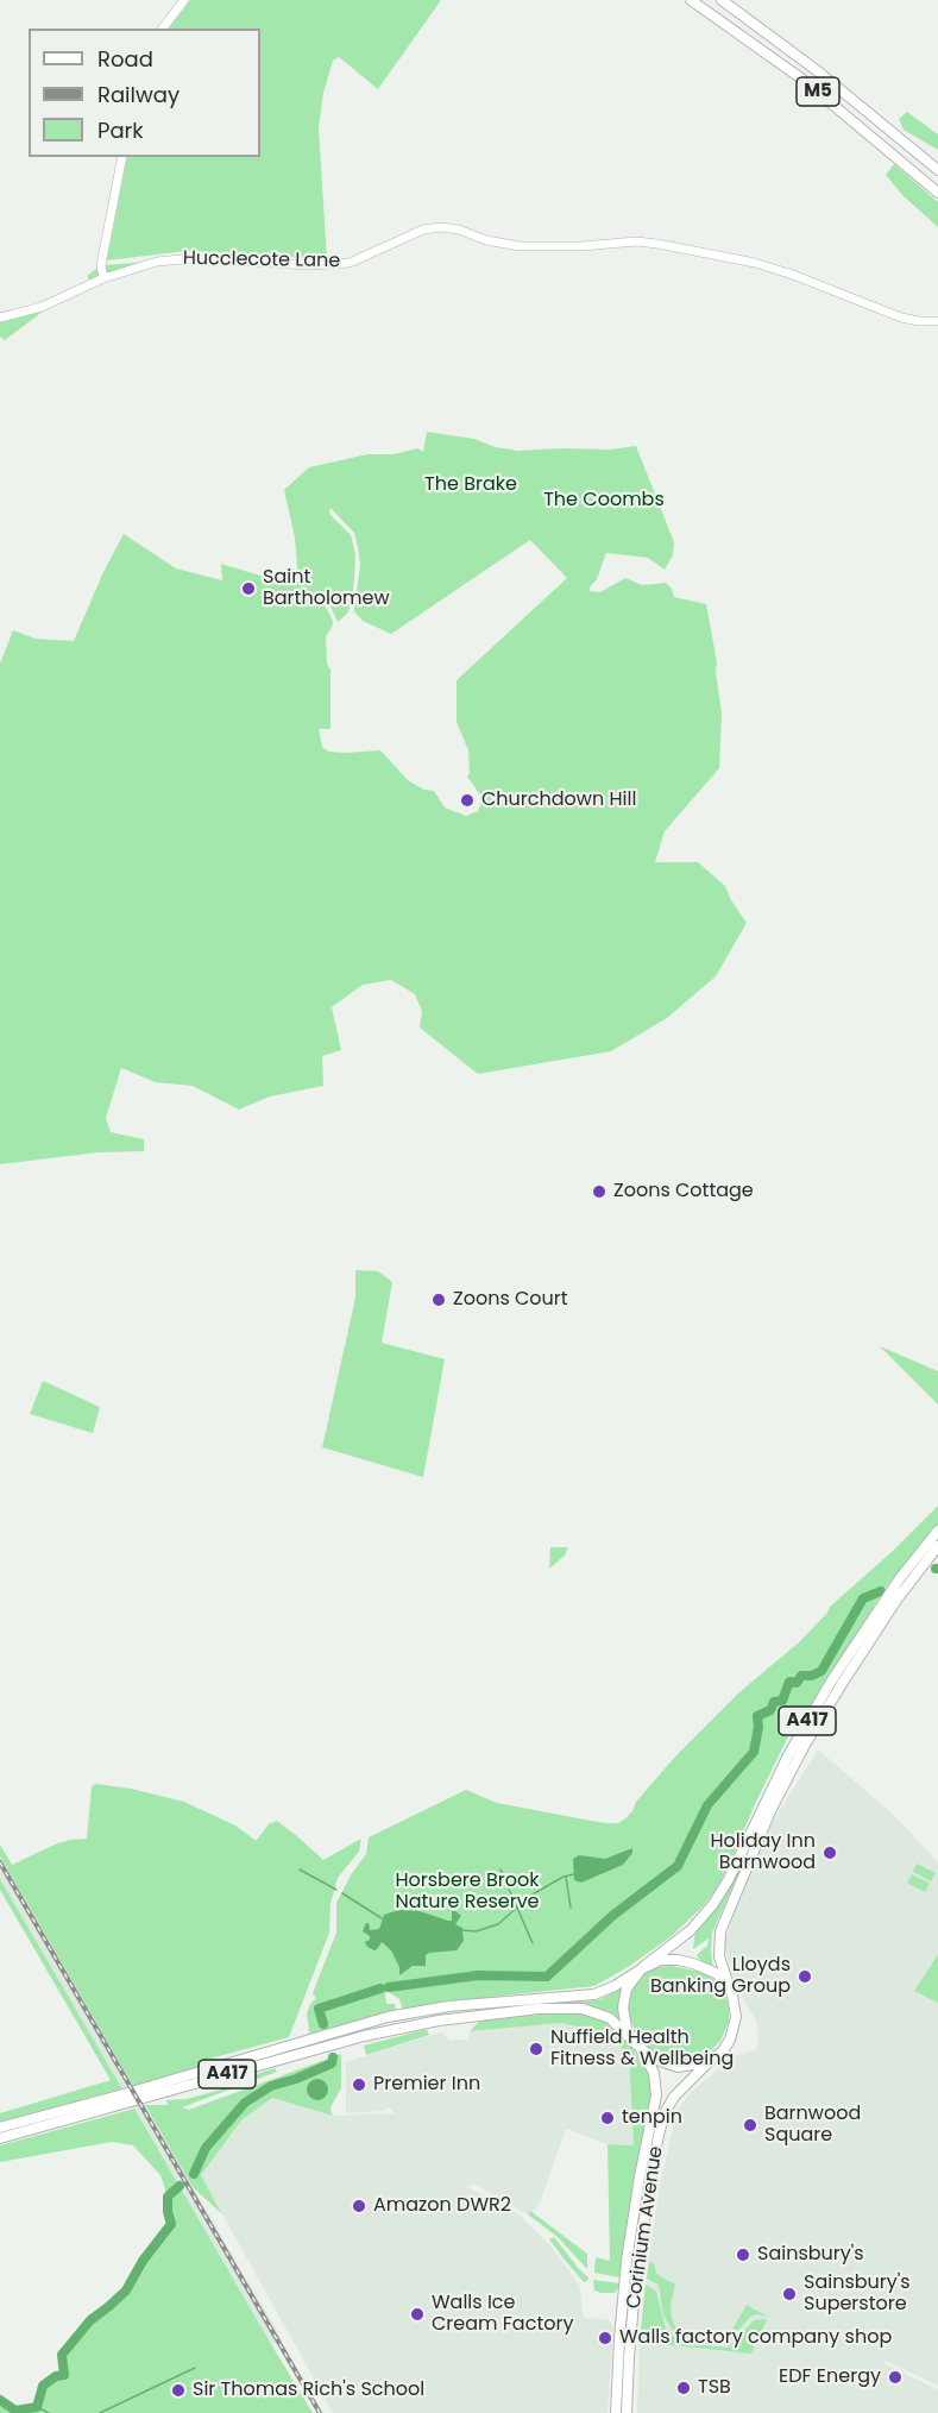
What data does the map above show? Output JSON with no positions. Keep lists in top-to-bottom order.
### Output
{
  "streets": {
    "highway": ["M5", "A417", "Corinium Avenue"],
    "street": ["Hucclecote Lane"]
  },
  "crossings": [
    ["A417", "Corinium Avenue"]
  ],
  "parks": ["The Brake", "The Coombs", "Horsbere Brook Nature Reserve"],
  "places": [
    "Saint Bartholomew",
    "Churchdown Hill",
    "Zoons Cottage",
    "Zoons Court",
    "Holiday Inn Barnwood",
    "Lloyds Banking Group",
    "Nuffield Health Fitness & Wellbeing",
    "Premier Inn",
    "tenpin",
    "Barnwood Square",
    "Amazon DWR2",
    "Sainsbury's",
    "Sainsbury's Superstore",
    "Walls Ice Cream Factory",
    "Walls factory company shop",
    "EDF Energy",
    "TSB",
    "Sir Thomas Rich's School"
  ],
  "legend": ["Road", "Railway", "Park"]
}
